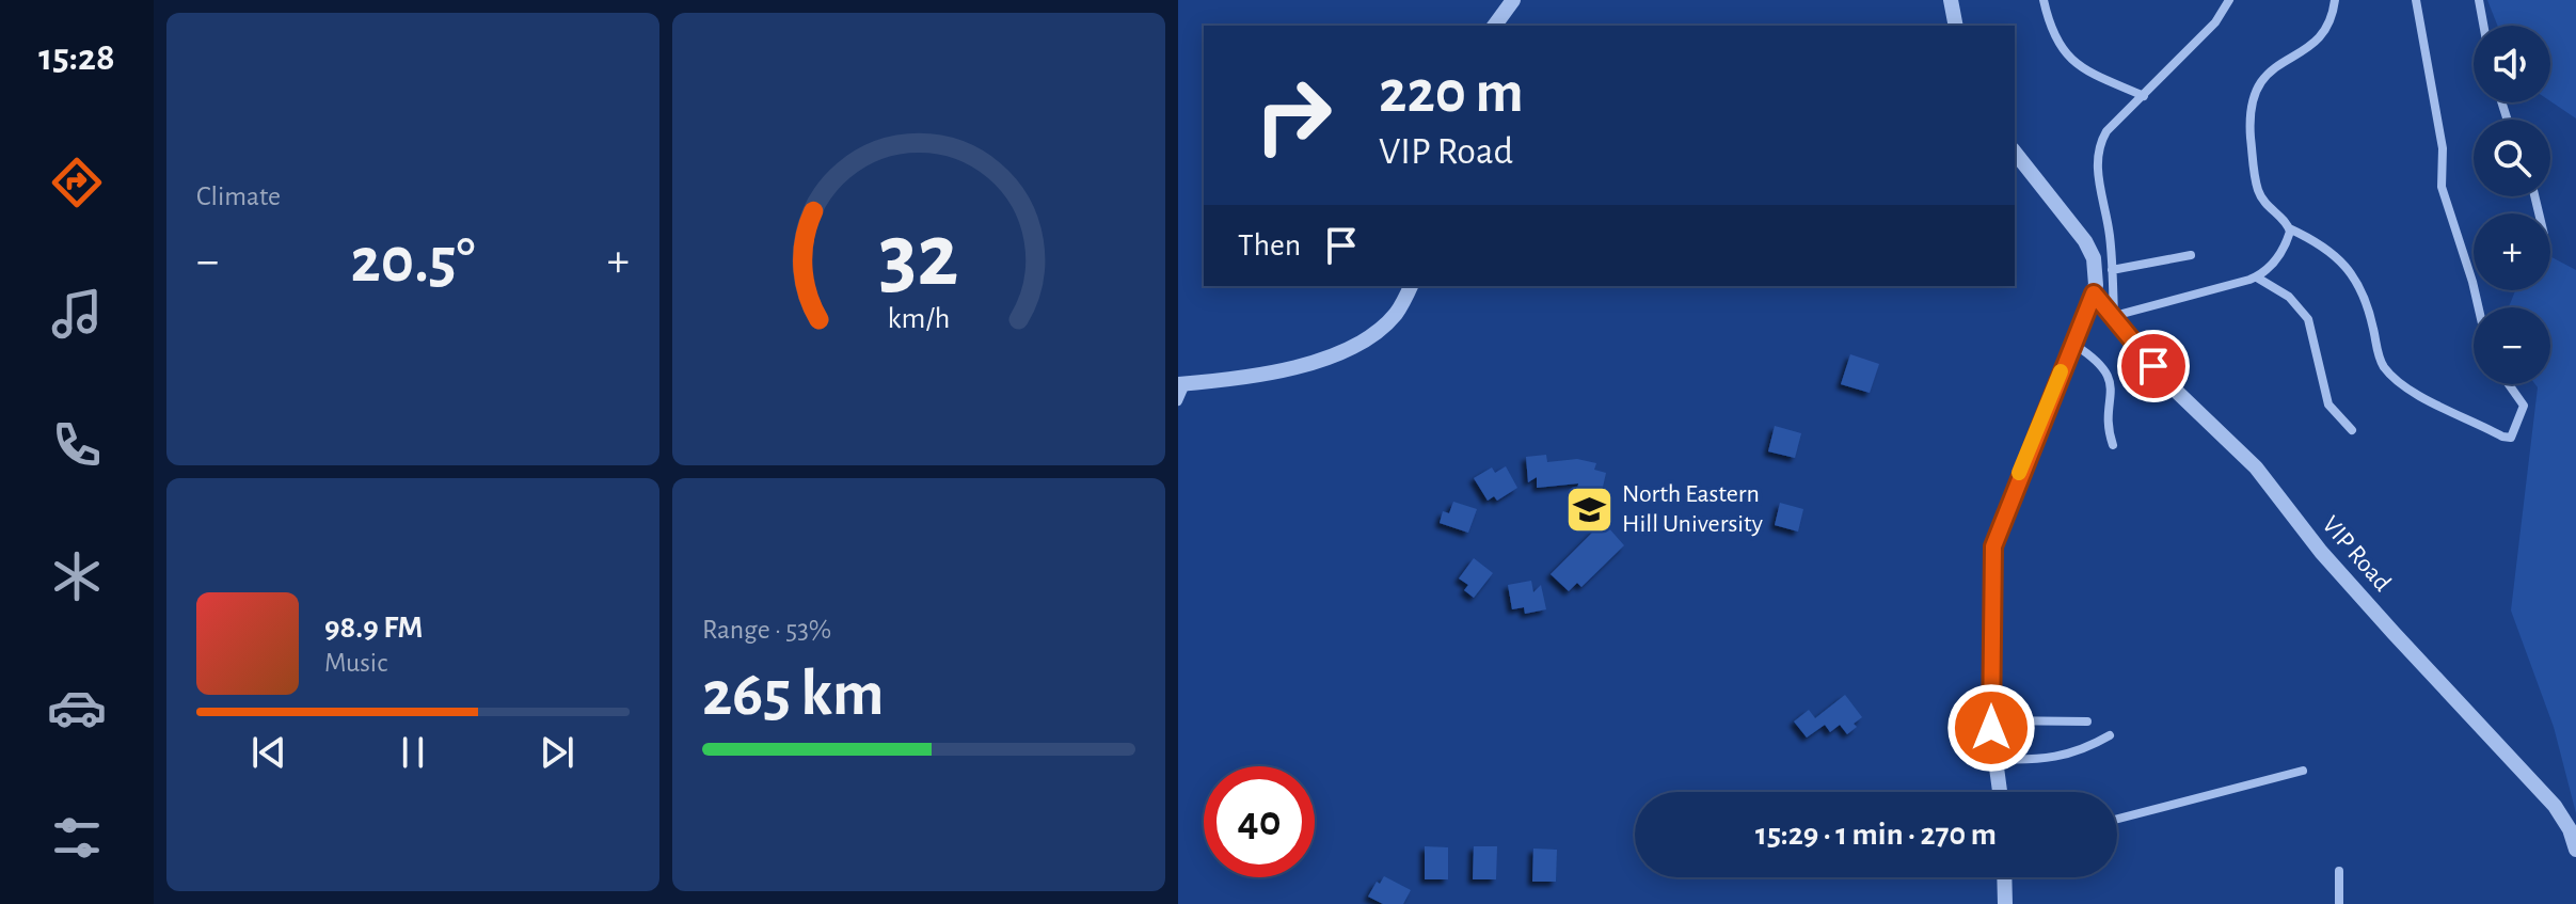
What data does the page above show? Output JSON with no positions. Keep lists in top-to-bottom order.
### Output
{
  "streets": {
    "street": ["VIP Road"]
  },
  "places": {
    "school or university": ["North Eastern Hill University"]
  },
  "page": {
    "tabs": "15:28",
    "tile": [
      "Climate",
      ["Range · 53%", "265 km"]
    ],
    "map_buttons": ["+", "−"],
    "turn": ["220 m", "VIP Road"],
    "then": "Then",
    "heat": ["−", "20.5°", "+"],
    "song": ["98.9 FM", "Music"],
    "limit": "40",
    "trip": "15:29 · 1 min · 270 m",
    "gauge": ["32", "km/h"]
  }
}
